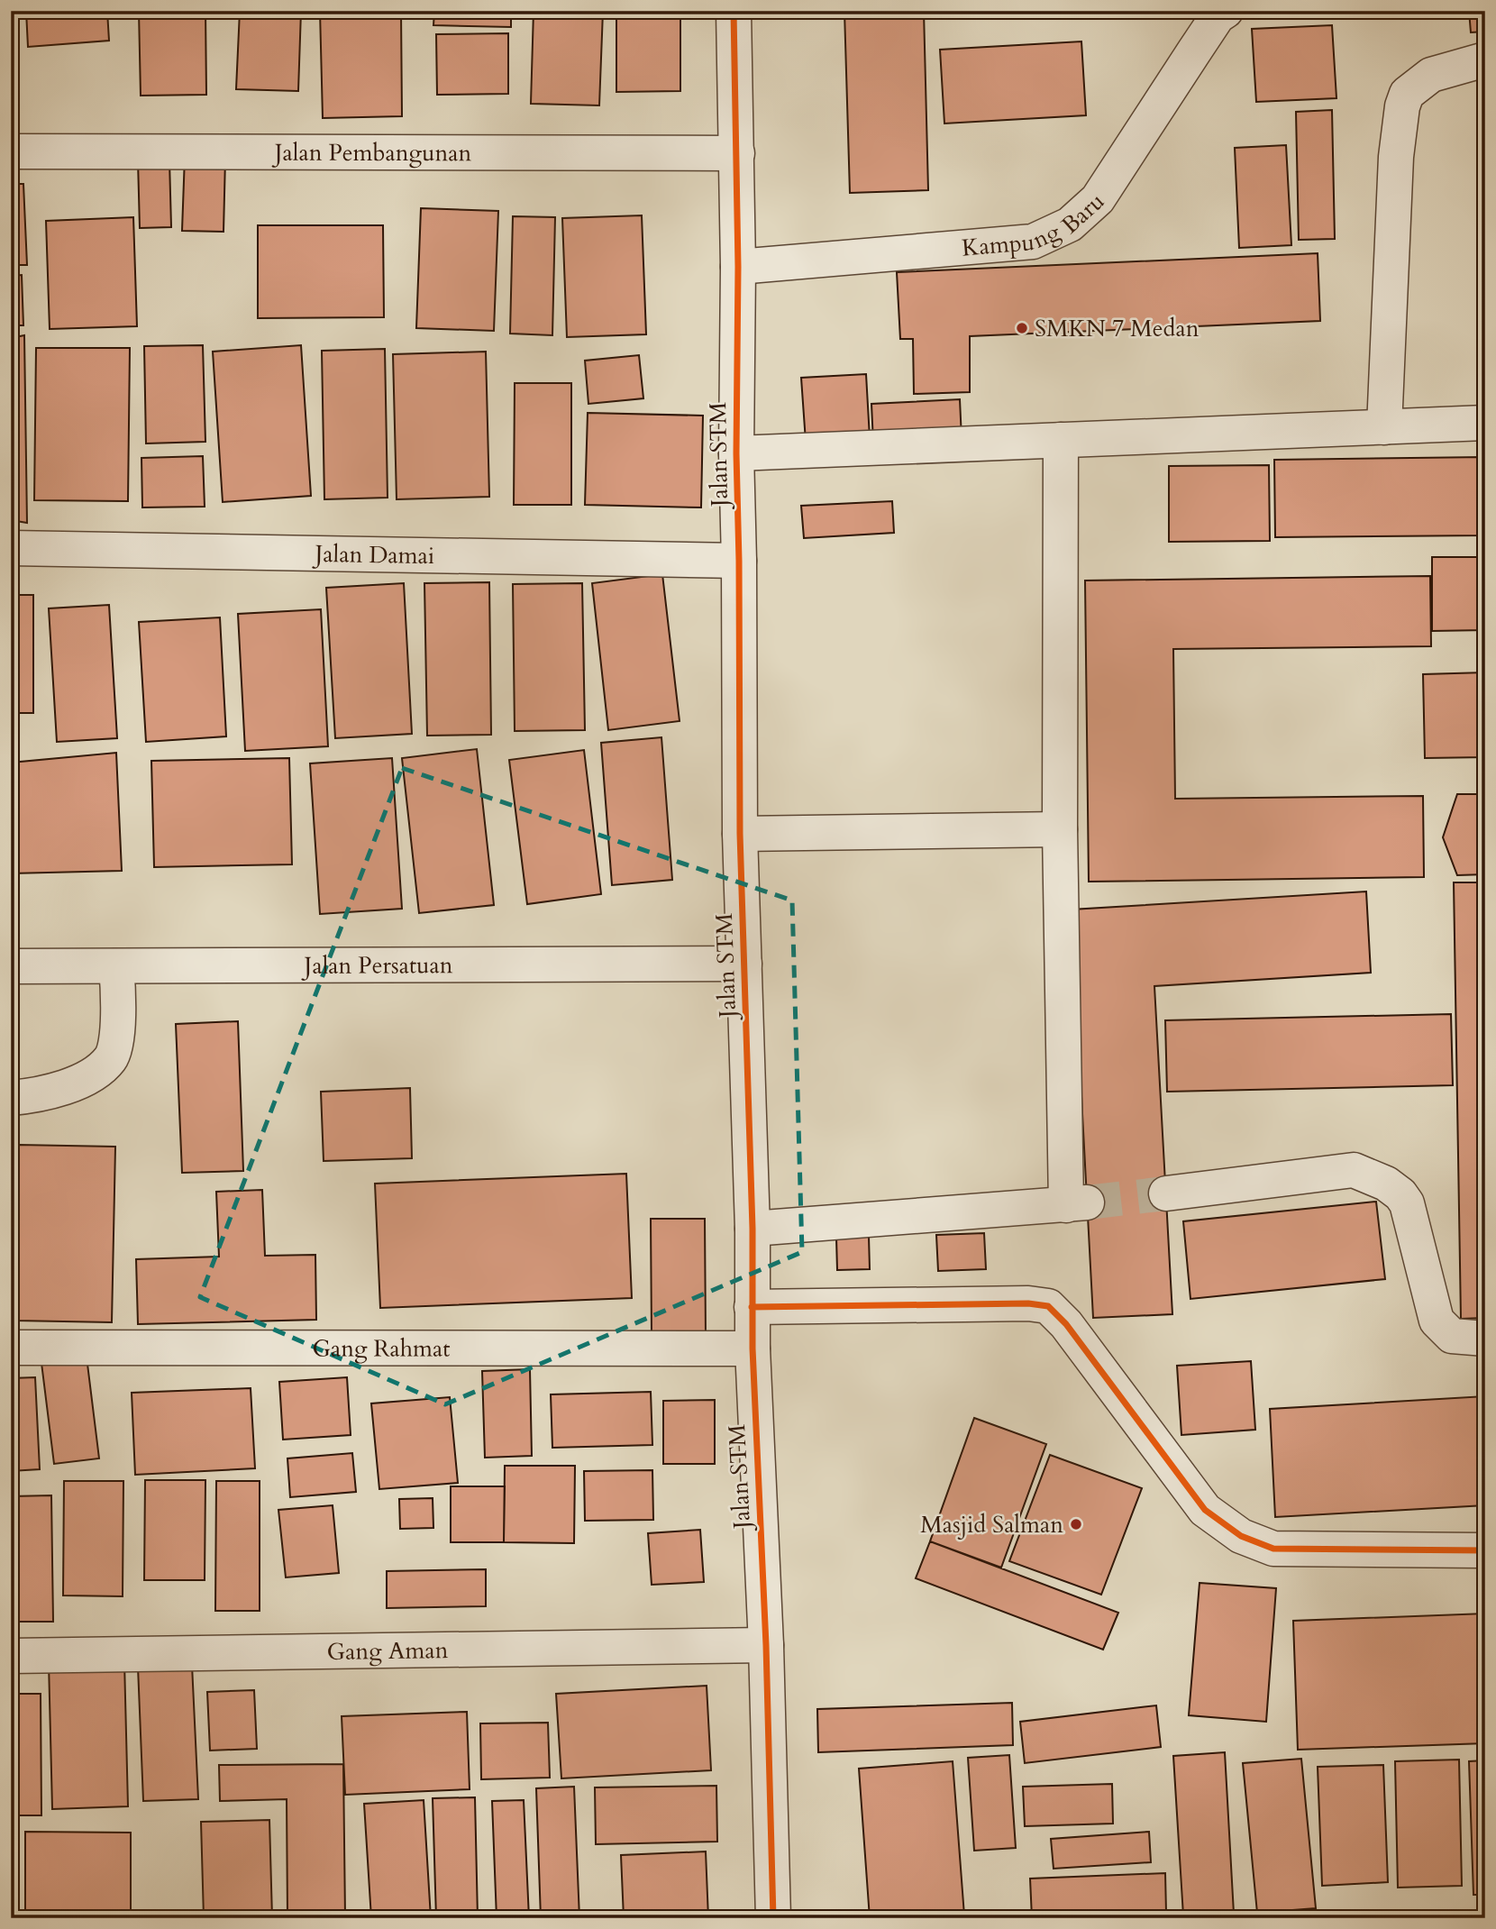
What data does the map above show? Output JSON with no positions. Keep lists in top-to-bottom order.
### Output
{
  "streets": {
    "street": [
      "Jalan Pembangunan",
      "Kampung Baru",
      "Jalan STM",
      "Jalan Damai",
      "Jalan Persatuan",
      "Gang Rahmat",
      "Gang Aman"
    ]
  },
  "crossings": [
    ["Jalan Pembangunan", "Jalan STM"],
    ["Kampung Baru", "Jalan STM"],
    ["Jalan STM", "Jalan Damai"],
    ["Jalan STM", "Jalan Persatuan"],
    ["Jalan STM", "Gang Rahmat"],
    ["Jalan STM", "Gang Aman"]
  ],
  "places": ["SMKN 7 Medan", "Masjid Salman"]
}
